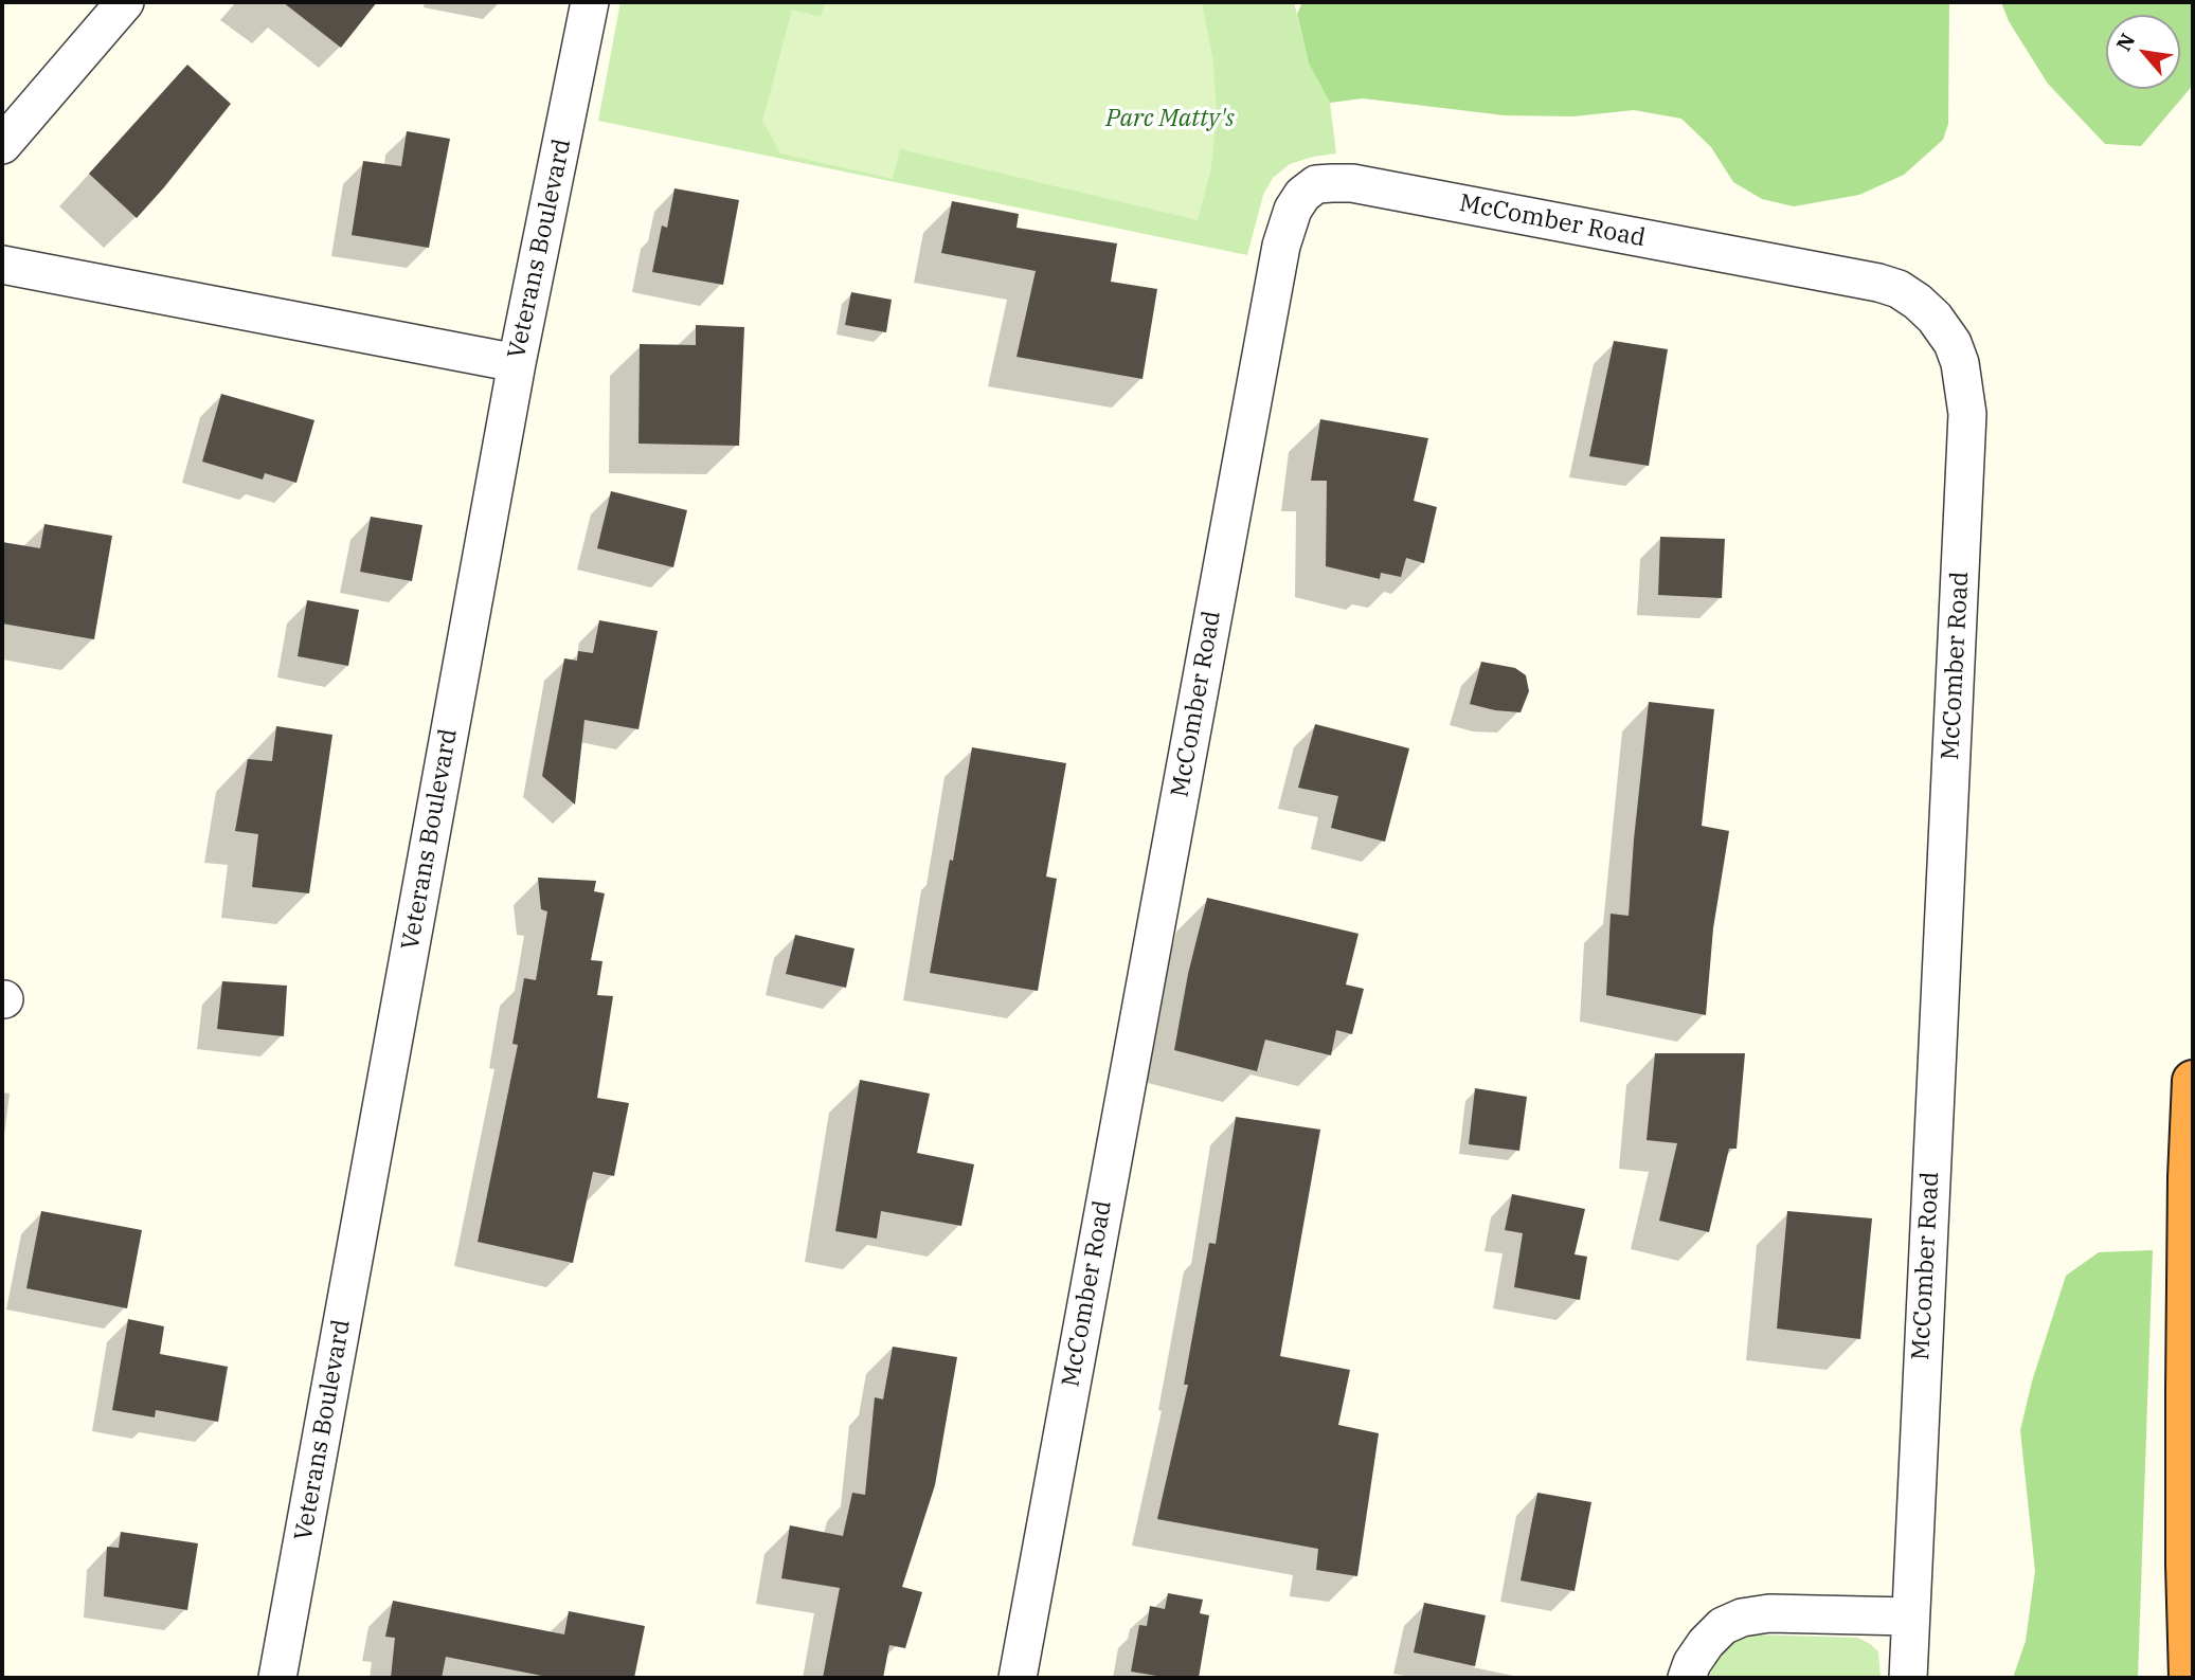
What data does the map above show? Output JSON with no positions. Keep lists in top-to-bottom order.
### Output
{
  "streets": {
    "street": ["McComber Road", "Veterans Boulevard"]
  },
  "parks": ["Parc Matty's"],
  "north": "top left"
}
